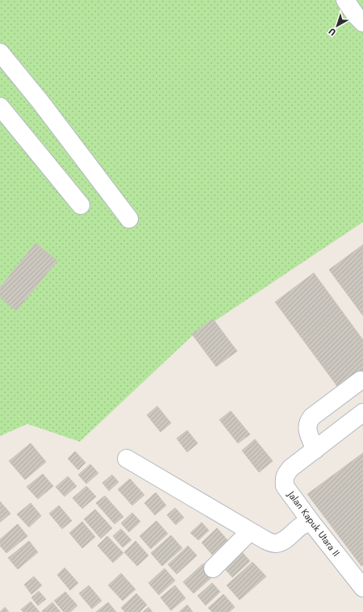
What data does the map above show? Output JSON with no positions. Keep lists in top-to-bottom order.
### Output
{
  "streets": {
    "street": ["Jalan Kapuk Utara II"]
  },
  "north": "bottom left"
}
